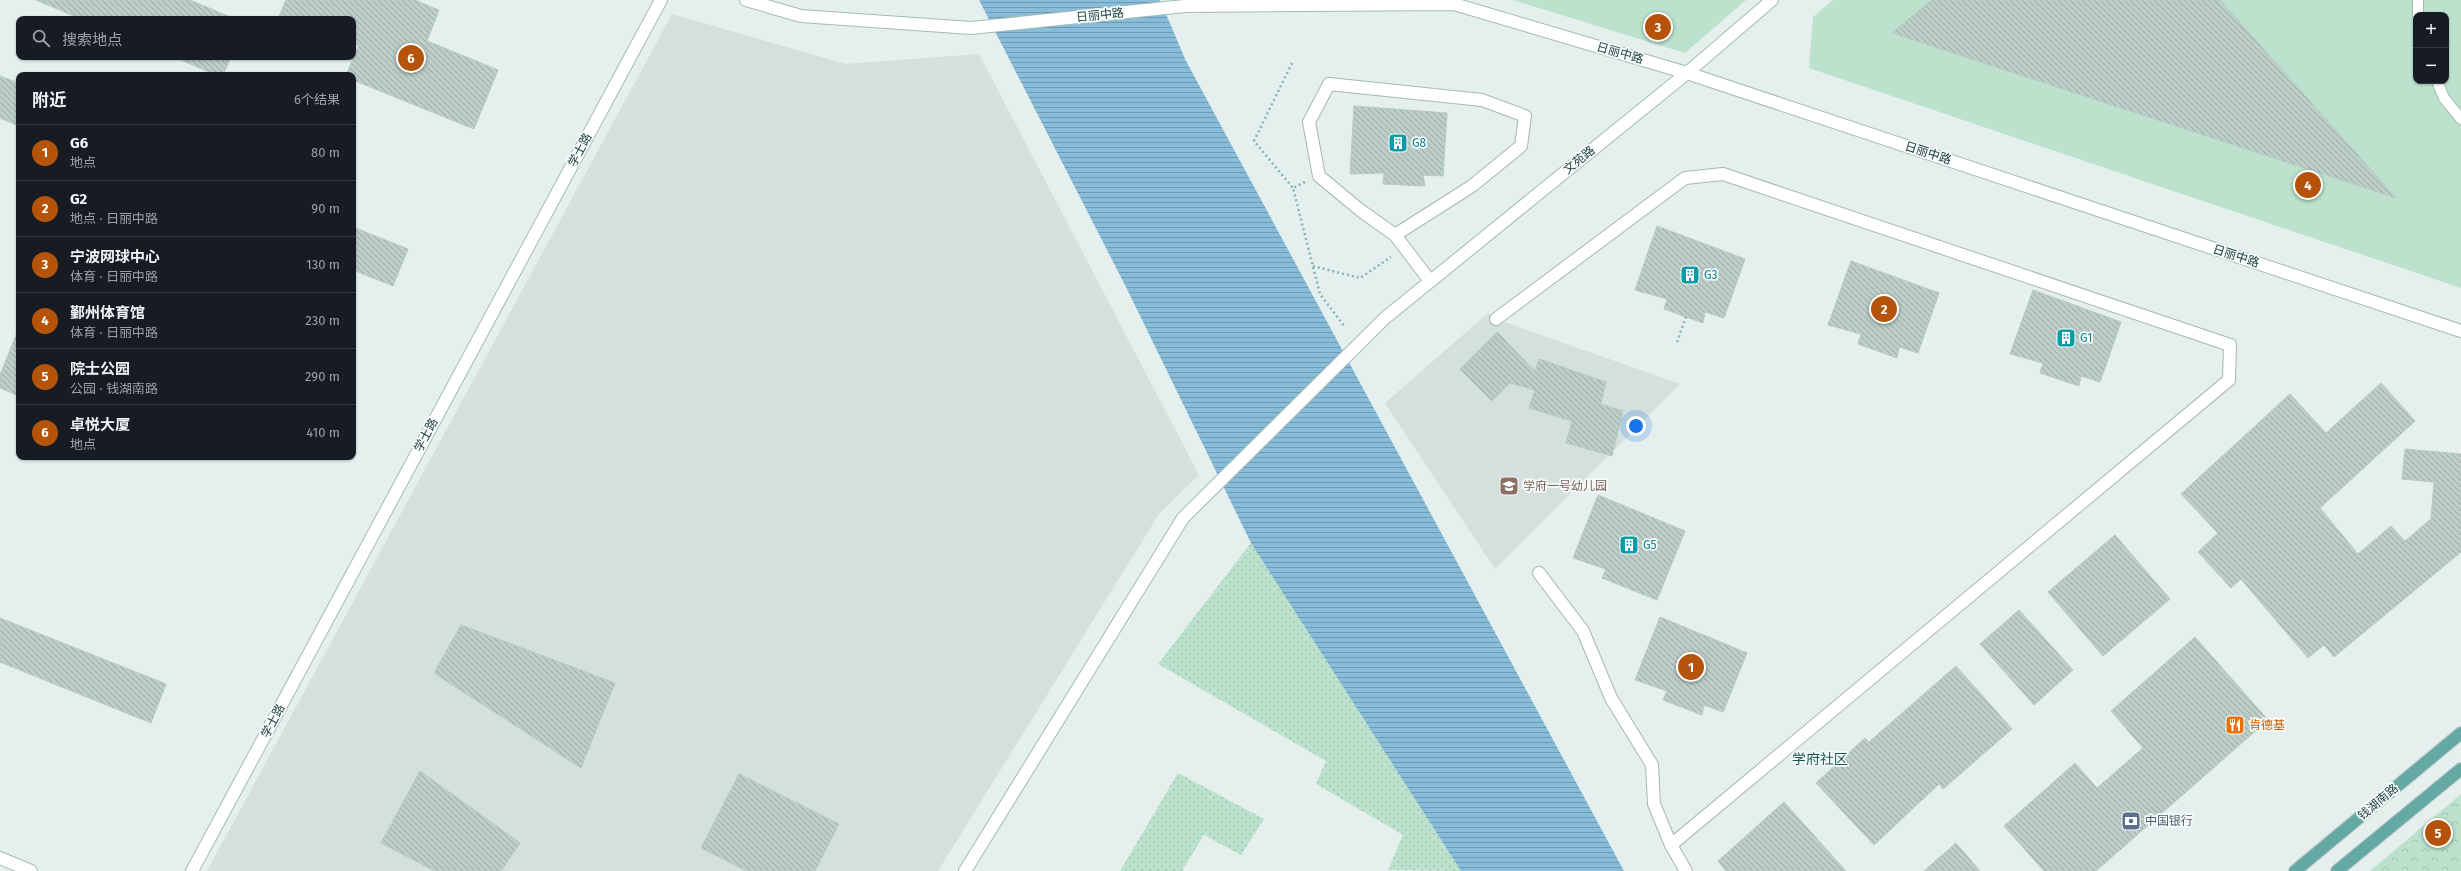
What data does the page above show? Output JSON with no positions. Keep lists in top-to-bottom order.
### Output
{
  "streets": {
    "main road": ["钱湖南路"],
    "street": ["日丽中路", "学士路", "文苑路"]
  },
  "crossings": [
    ["日丽中路", "文苑路"]
  ],
  "districts": ["学府社区"],
  "places": {
    "building": [
      "G8",
      "G3",
      "G1",
      "G5"
    ],
    "school or university": ["学府一号幼儿园"],
    "restaurant": ["肯德基"],
    "bank": ["中国银行"]
  },
  "page": {
    "map_buttons": ["+", "−"],
    "pins": [
      "3",
      "6",
      "4",
      "2",
      "1",
      "5"
    ],
    "search": "搜索地点",
    "heading": ["附近", "6个结果"],
    "list": [
      {
        "mark": "1",
        "name": "G6",
        "note": "地点",
        "value": "80 m"
      },
      {
        "mark": "2",
        "name": "G2",
        "note": "地点 · 日丽中路",
        "value": "90 m"
      },
      {
        "mark": "3",
        "name": "宁波网球中心",
        "note": "体育 · 日丽中路",
        "value": "130 m"
      },
      {
        "mark": "4",
        "name": "鄞州体育馆",
        "note": "体育 · 日丽中路",
        "value": "230 m"
      },
      {
        "mark": "5",
        "name": "院士公园",
        "note": "公园 · 钱湖南路",
        "value": "290 m"
      },
      {
        "mark": "6",
        "name": "卓悦大厦",
        "note": "地点",
        "value": "410 m"
      }
    ]
  }
}
